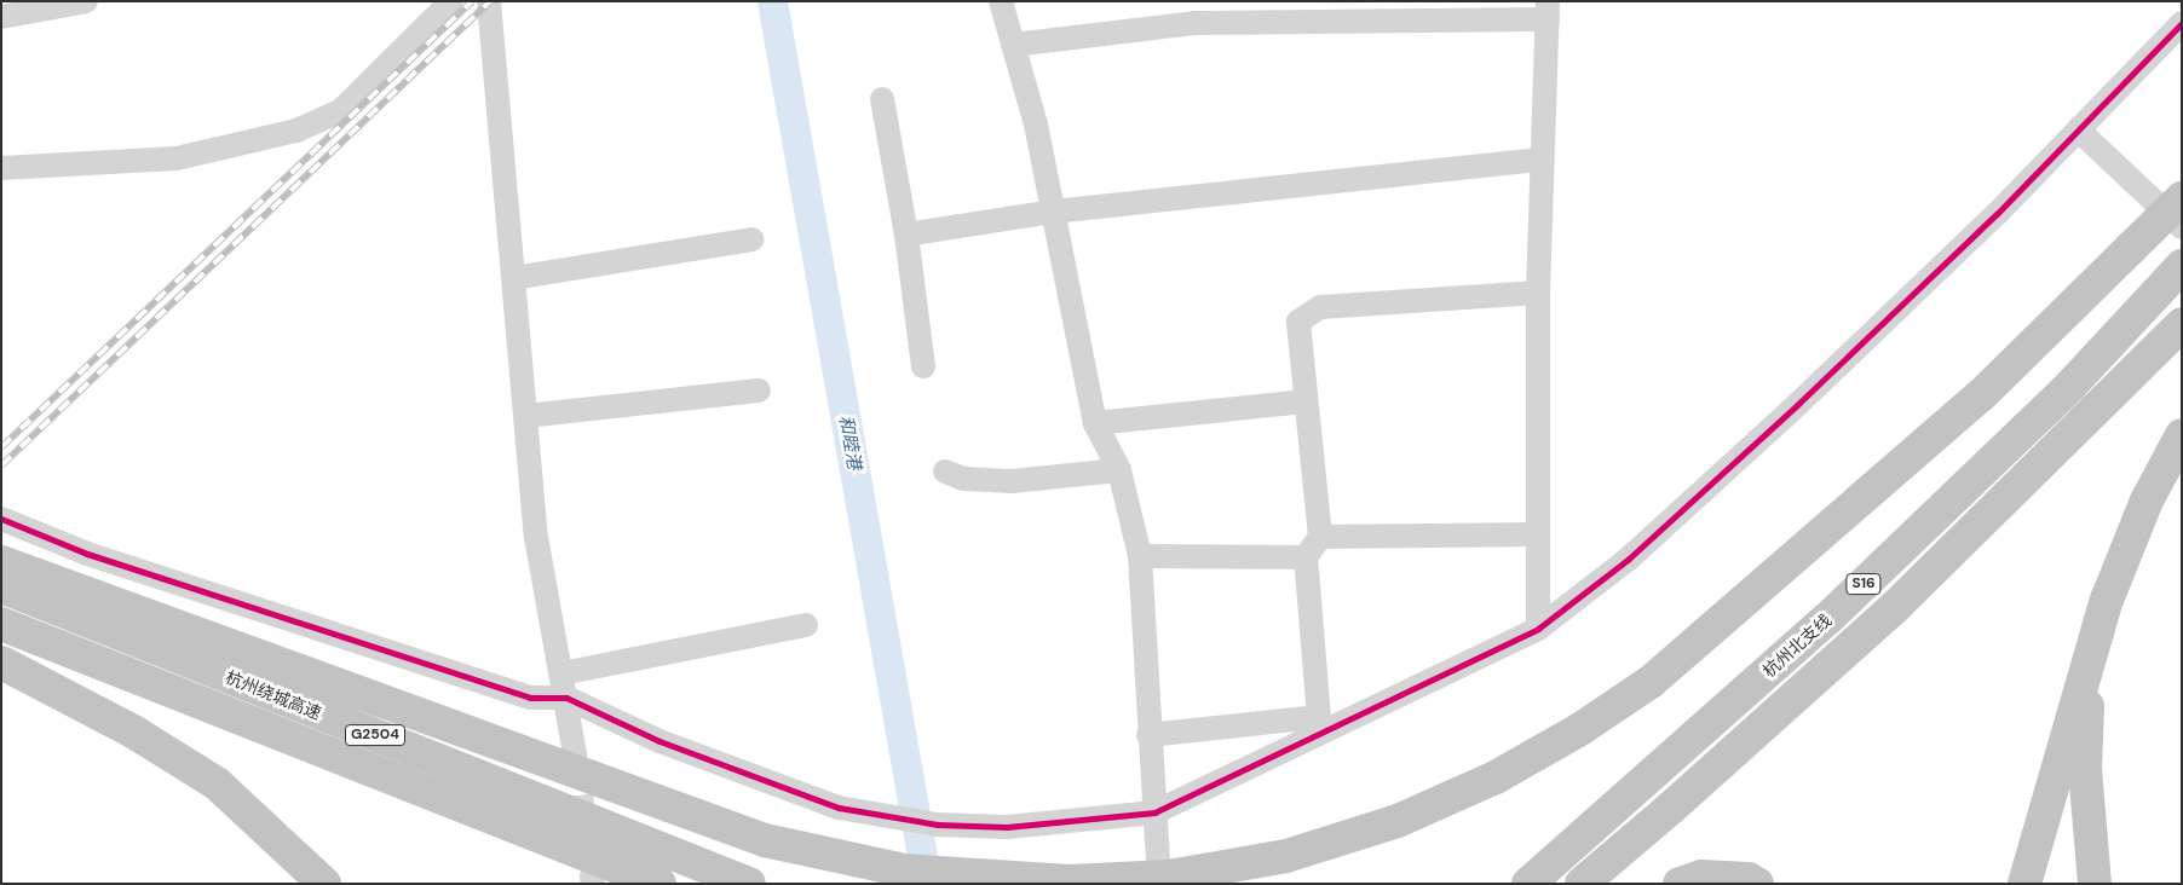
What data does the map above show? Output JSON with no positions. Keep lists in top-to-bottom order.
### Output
{
  "streets": {
    "highway": [
      "S16",
      "杭州北支线",
      "杭州绕城高速",
      "G2504"
    ]
  },
  "water": ["和睦港"]
}
